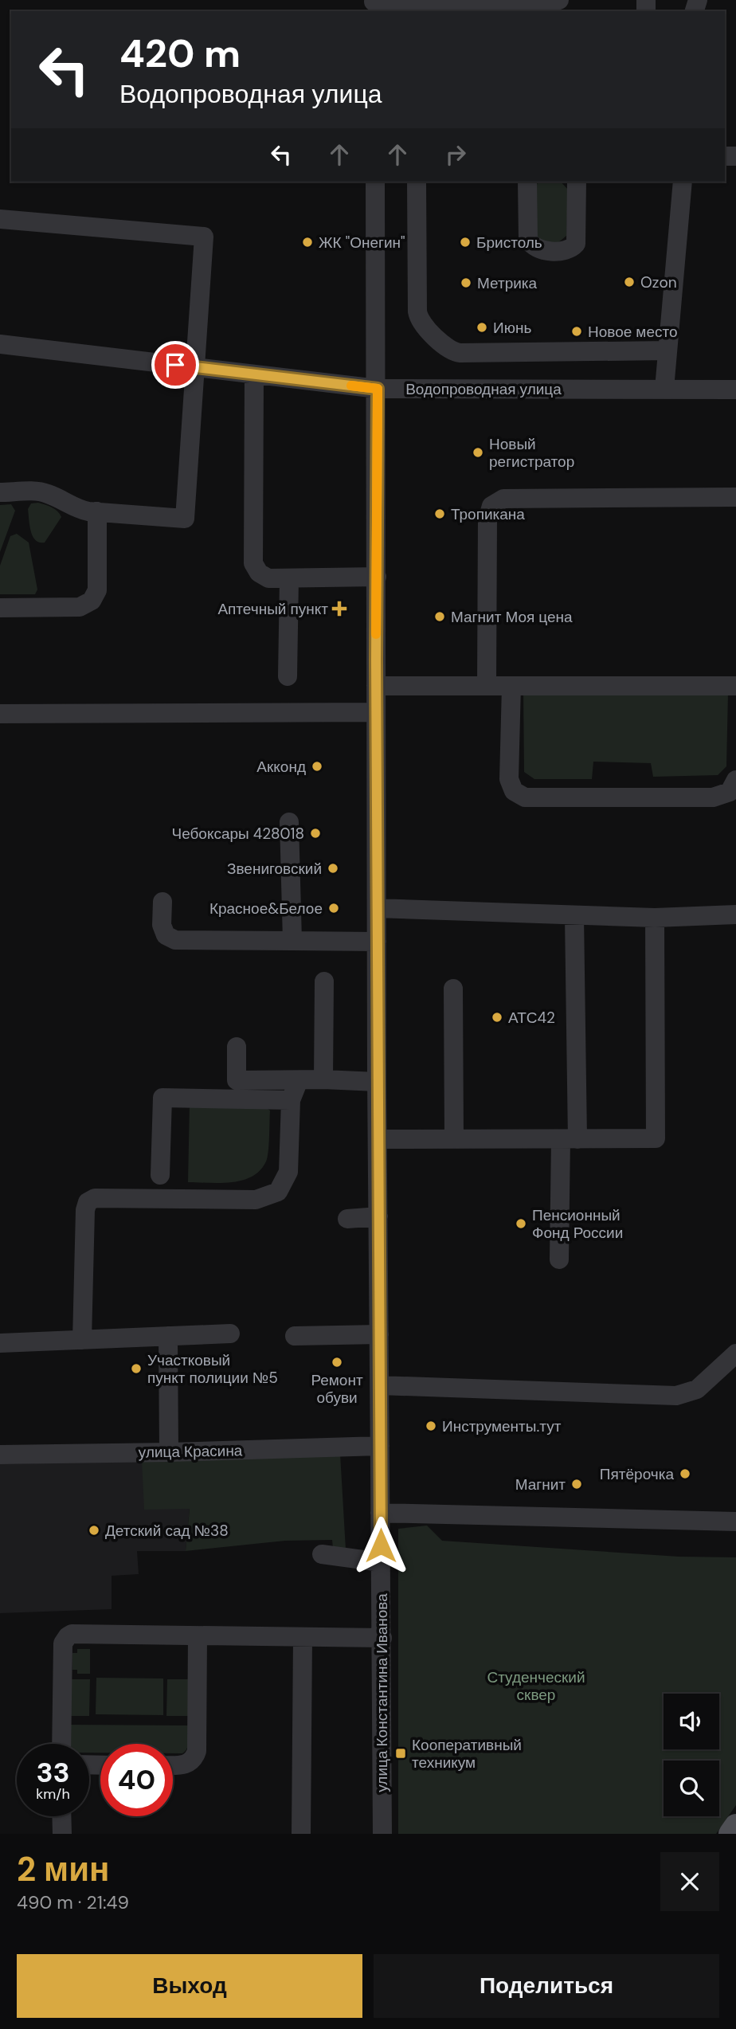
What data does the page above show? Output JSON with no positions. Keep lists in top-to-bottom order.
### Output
{
  "streets": {
    "street": ["Водопроводная улица", "улица Красина", "улица Константина Иванова"]
  },
  "crossings": [
    ["Водопроводная улица", "улица Константина Иванова"],
    ["улица Красина", "улица Константина Иванова"]
  ],
  "parks": ["Студенческий сквер"],
  "places": {
    "other": [
      "ЖК \"Онегин\"",
      "Бристоль",
      "Ozon",
      "Метрика",
      "Июнь",
      "Новое место",
      "Новый регистратор",
      "Тропикана",
      "Магнит Моя цена",
      "Акконд",
      "Чебоксары 428018",
      "Звениговский",
      "Красное&Белое",
      "АТС42",
      "Пенсионный Фонд России",
      "Ремонт обуви",
      "Участковый пункт полиции №5",
      "Инструменты.тут",
      "Пятёрочка",
      "Магнит",
      "Детский сад №38"
    ],
    "health": ["Аптечный пункт"],
    "transit": ["Кооперативный техникум"]
  },
  "page": {
    "turn": ["420 m", "Водопроводная улица"],
    "speed": "33 km/h",
    "limit": "40",
    "heading": ["2 мин", "490 m · 21:49"],
    "buttons": ["Выход", "Поделиться"]
  }
}
